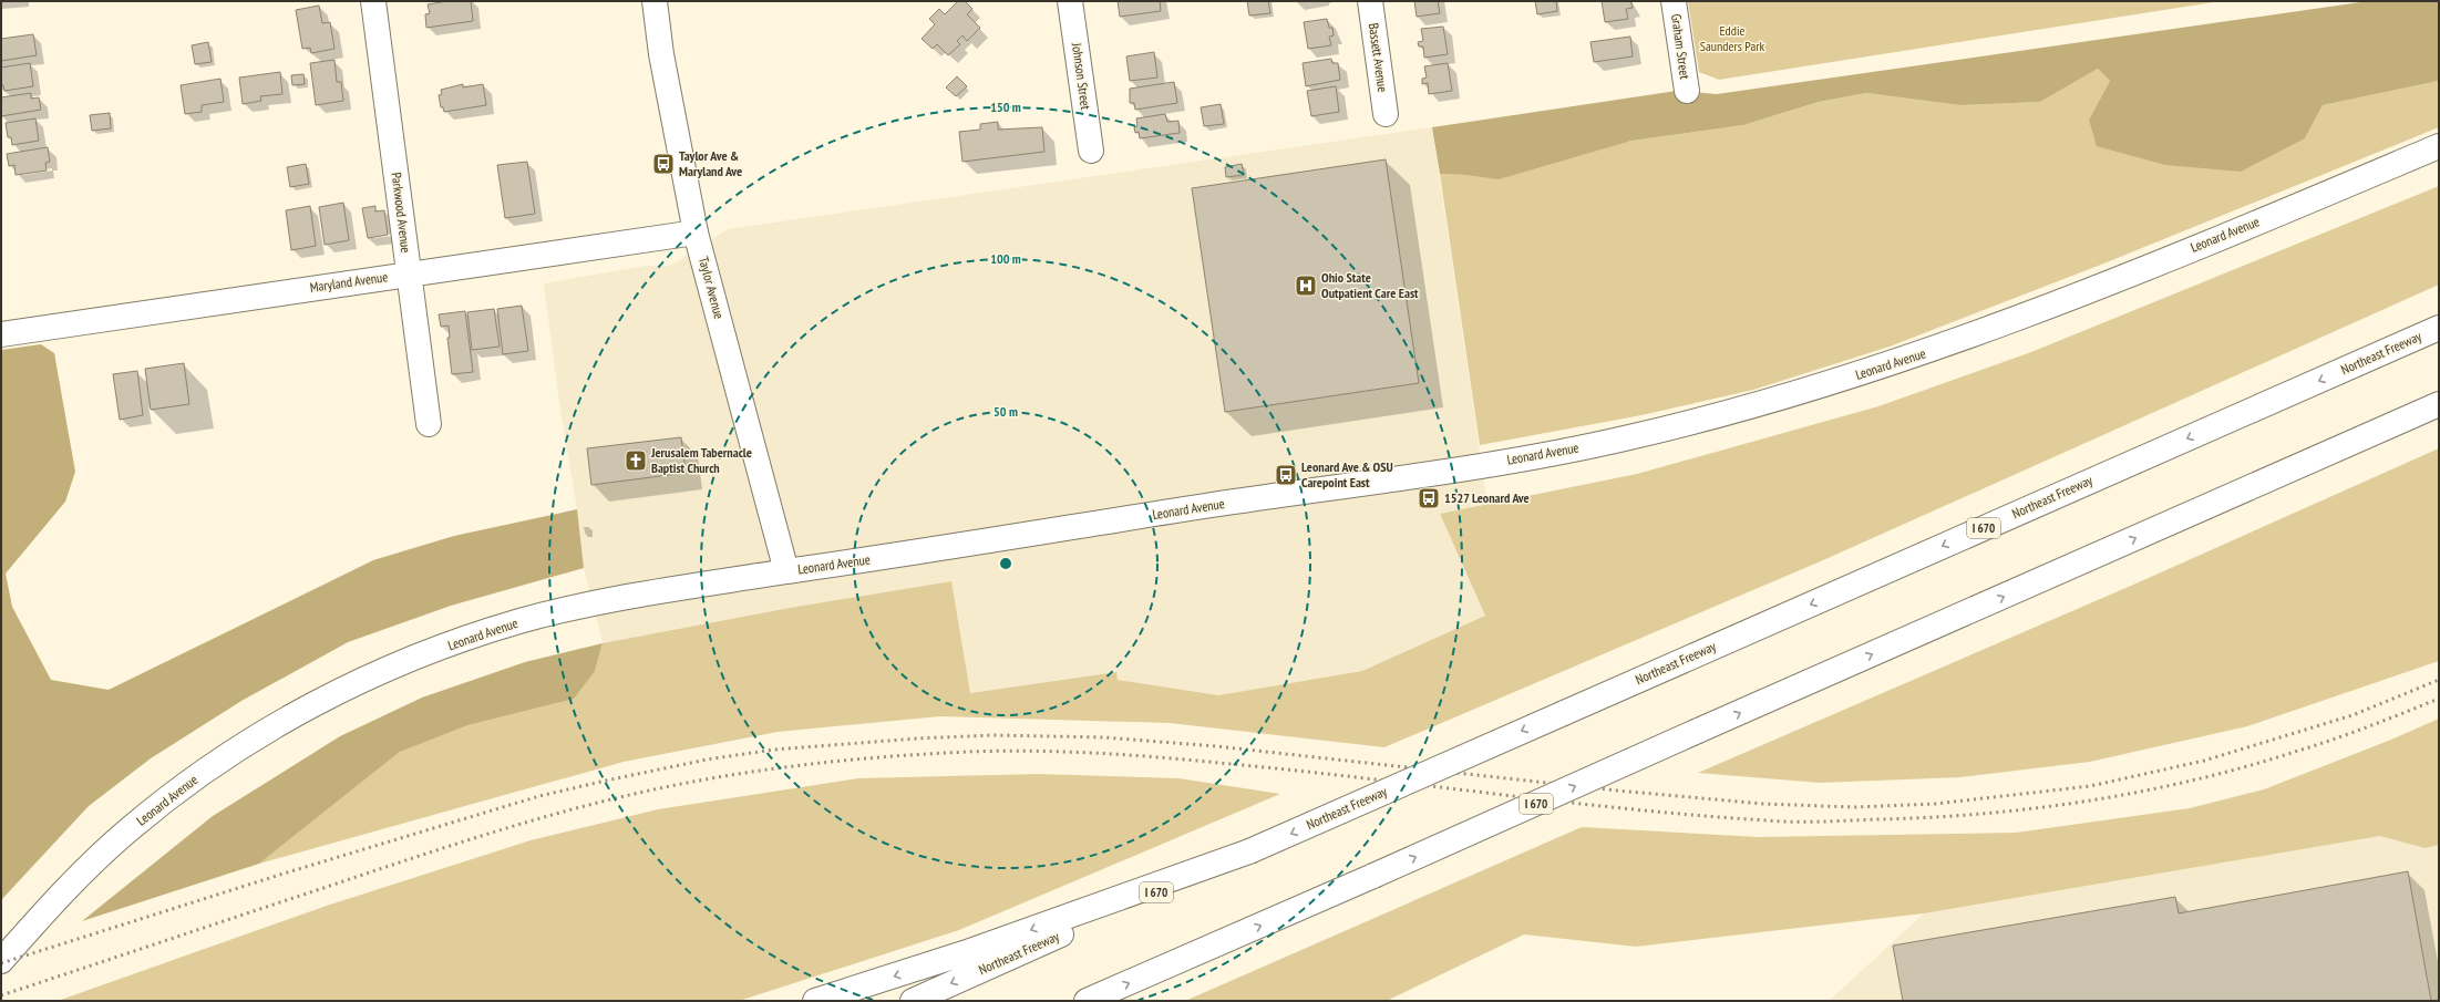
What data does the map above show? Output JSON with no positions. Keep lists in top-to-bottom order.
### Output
{
  "streets": {
    "main road": [
      "Graham Street",
      "Bassett Avenue",
      "Johnson Street",
      "Parkwood Avenue",
      "Leonard Avenue",
      "Maryland Avenue",
      "Taylor Avenue",
      "Northeast Freeway",
      "I 670"
    ]
  },
  "crossings": [
    ["Parkwood Avenue", "Maryland Avenue"],
    ["Leonard Avenue", "Taylor Avenue"],
    ["Maryland Avenue", "Taylor Avenue"]
  ],
  "parks": ["Eddie Saunders Park"],
  "places": {
    "bus stop": ["Taylor Ave & Maryland Ave", "Leonard Ave & OSU Carepoint East", "1527 Leonard Ave"],
    "hospital": ["Ohio State Outpatient Care East"],
    "church": ["Jerusalem Tabernacle Baptist Church"]
  },
  "rings": ["150 m", "100 m", "50 m"]
}
